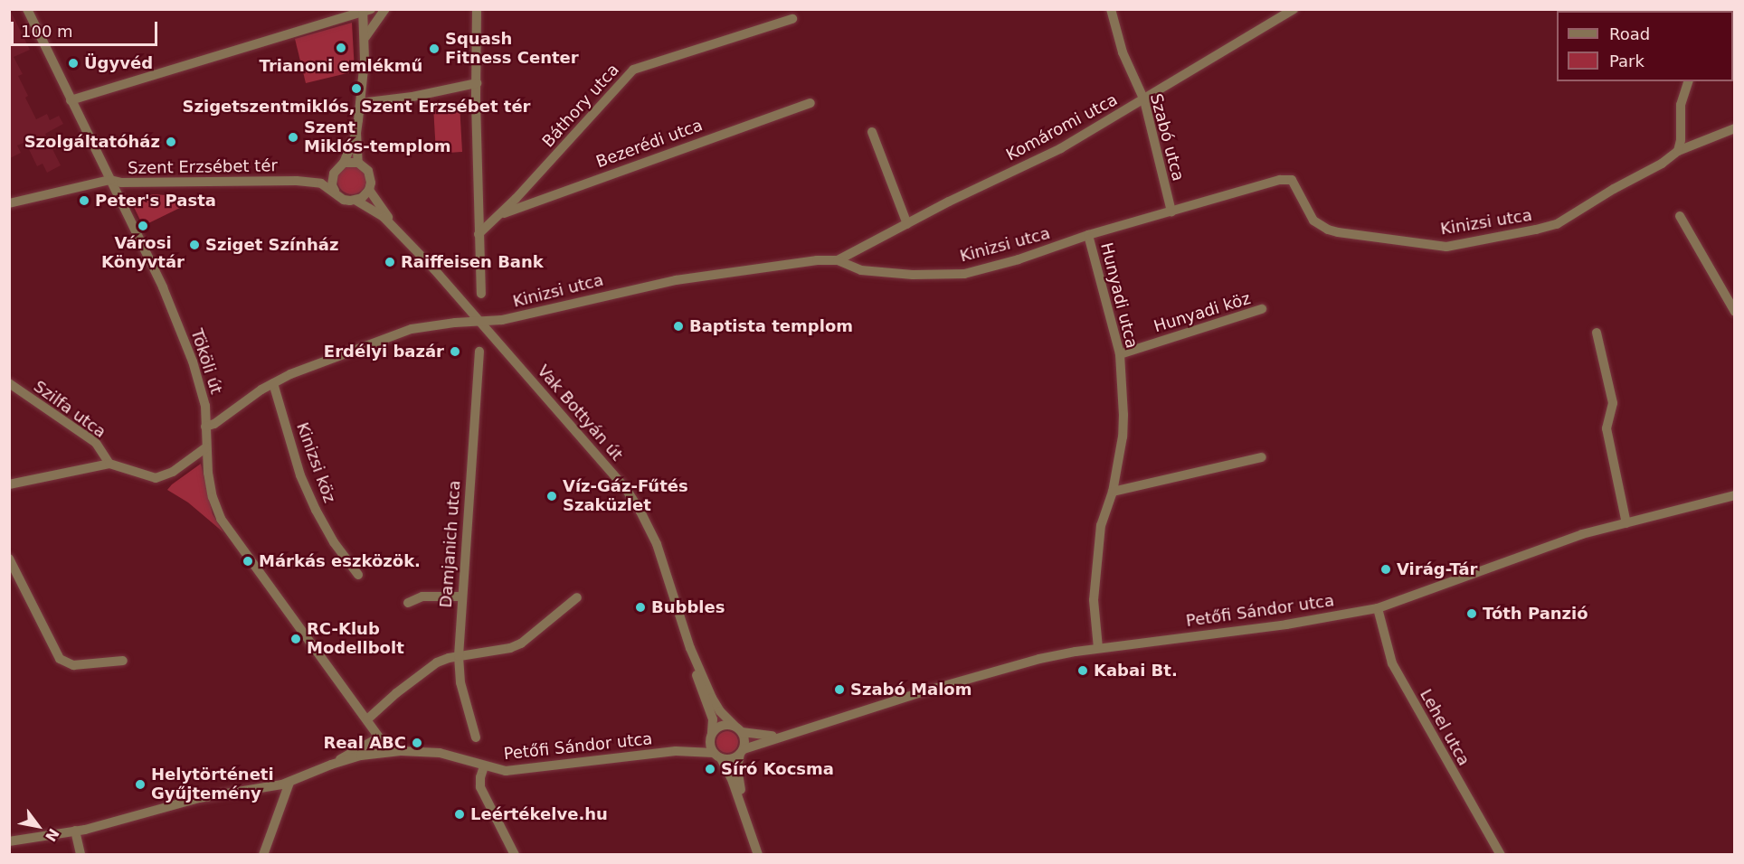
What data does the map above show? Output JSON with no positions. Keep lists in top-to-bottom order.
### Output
{
  "streets": {
    "street": [
      "Báthory utca",
      "Komáromi utca",
      "Szabó utca",
      "Bezerédi utca",
      "Szent Erzsébet tér",
      "Kinizsi utca",
      "Hunyadi utca",
      "Hunyadi köz",
      "Tököli út",
      "Szilfa utca",
      "Vak Bottyán út",
      "Kinizsi köz",
      "Damjanich utca",
      "Petőfi Sándor utca",
      "Lehel utca"
    ]
  },
  "crossings": [
    ["Báthory utca", "Bezerédi utca"],
    ["Komáromi utca", "Szabó utca"],
    ["Komáromi utca", "Kinizsi utca"],
    ["Szabó utca", "Kinizsi utca"],
    ["Szent Erzsébet tér", "Tököli út"],
    ["Szent Erzsébet tér", "Vak Bottyán út"],
    ["Kinizsi utca", "Hunyadi utca"],
    ["Kinizsi utca", "Tököli út"],
    ["Kinizsi utca", "Vak Bottyán út"],
    ["Kinizsi utca", "Kinizsi köz"],
    ["Hunyadi utca", "Hunyadi köz"],
    ["Hunyadi utca", "Petőfi Sándor utca"],
    ["Vak Bottyán út", "Petőfi Sándor utca"],
    ["Petőfi Sándor utca", "Lehel utca"]
  ],
  "places": [
    "Trianoni emlékmű",
    "Squash Fitness Center",
    "Ügyvéd",
    "Szigetszentmiklós, Szent Erzsébet tér",
    "Szent Miklós-templom",
    "Szolgáltatóház",
    "Peter's Pasta",
    "Városi Könyvtár",
    "Sziget Színház",
    "Raiffeisen Bank",
    "Baptista templom",
    "Erdélyi bazár",
    "Víz-Gáz-Fűtés Szaküzlet",
    "Márkás eszközök.",
    "Virág-Tár",
    "Bubbles",
    "Tóth Panzió",
    "RC-Klub Modellbolt",
    "Kabai Bt.",
    "Szabó Malom",
    "Real ABC",
    "Síró Kocsma",
    "Helytörténeti Gyűjtemény",
    "Leértékelve.hu"
  ],
  "legend": ["Road", "Park"],
  "scale_bar": "100 m",
  "north": "bottom right"
}
